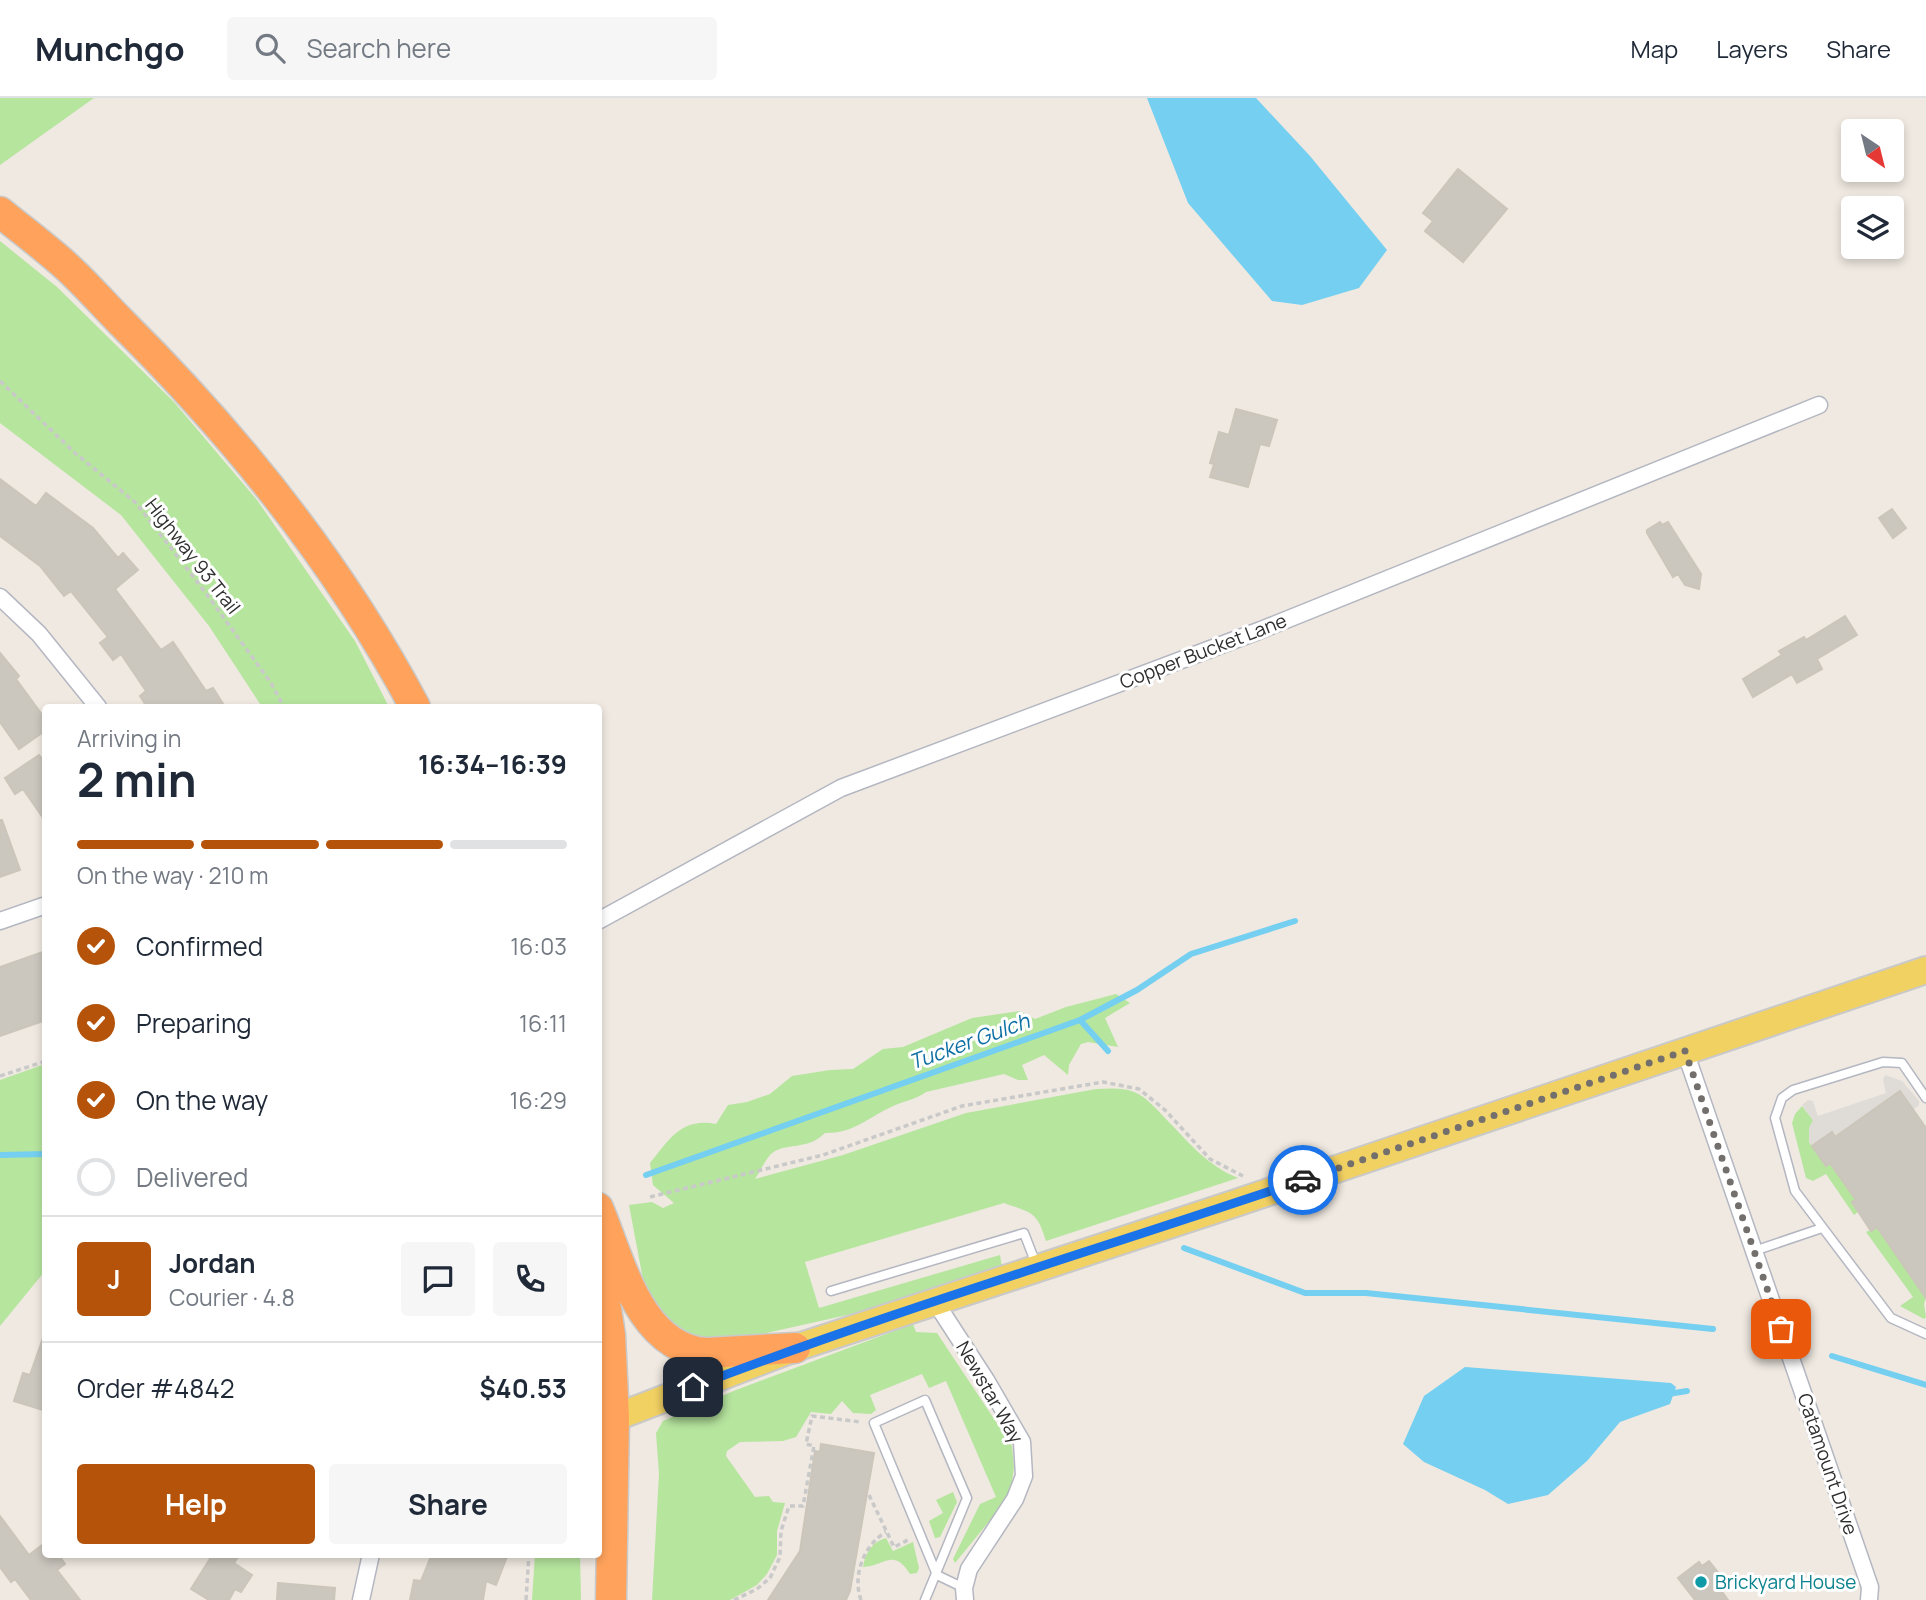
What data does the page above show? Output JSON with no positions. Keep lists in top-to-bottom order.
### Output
{
  "streets": {
    "street": ["Copper Bucket Lane", "Newstar Way", "Catamount Drive"],
    "path": ["Highway 93 Trail"]
  },
  "water": ["Tucker Gulch"],
  "places": ["Brickyard House"],
  "north": "bottom right",
  "page": {
    "header": "Munchgo",
    "search": "Search here",
    "nav": ["Map", "Layers", "Share"],
    "heading": ["2 min", "Arriving in", "16:34–16:39"],
    "panel": [
      "Jordan",
      "Courier · 4.8",
      "Order #4842",
      "$40.53"
    ],
    "bar": "On the way · 210 m",
    "list": [
      ["Confirmed", "16:03"],
      ["Preparing", "16:11"],
      ["On the way", "16:29"],
      "Delivered"
    ],
    "round": "J",
    "buttons": ["Help", "Share"]
  }
}
